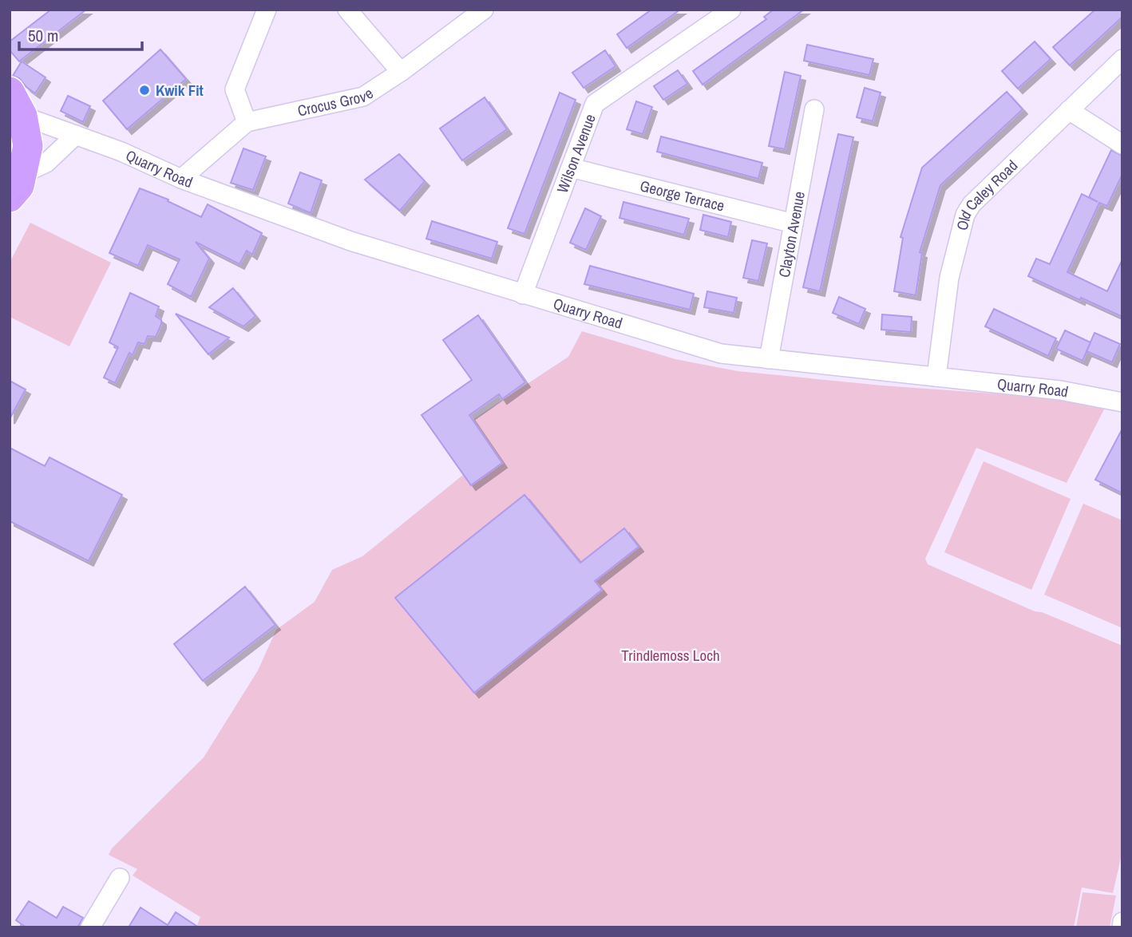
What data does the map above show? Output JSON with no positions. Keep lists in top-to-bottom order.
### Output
{
  "streets": {
    "street": [
      "Crocus Grove",
      "Wilson Avenue",
      "Quarry Road",
      "George Terrace",
      "Old Caley Road",
      "Clayton Avenue"
    ]
  },
  "crossings": [
    ["Crocus Grove", "Quarry Road"],
    ["Wilson Avenue", "Quarry Road"],
    ["Wilson Avenue", "George Terrace"],
    ["Quarry Road", "Old Caley Road"],
    ["Quarry Road", "Clayton Avenue"],
    ["George Terrace", "Clayton Avenue"]
  ],
  "parks": ["Trindlemoss Loch"],
  "places": ["Kwik Fit"],
  "scale_bar": "50 m"
}
